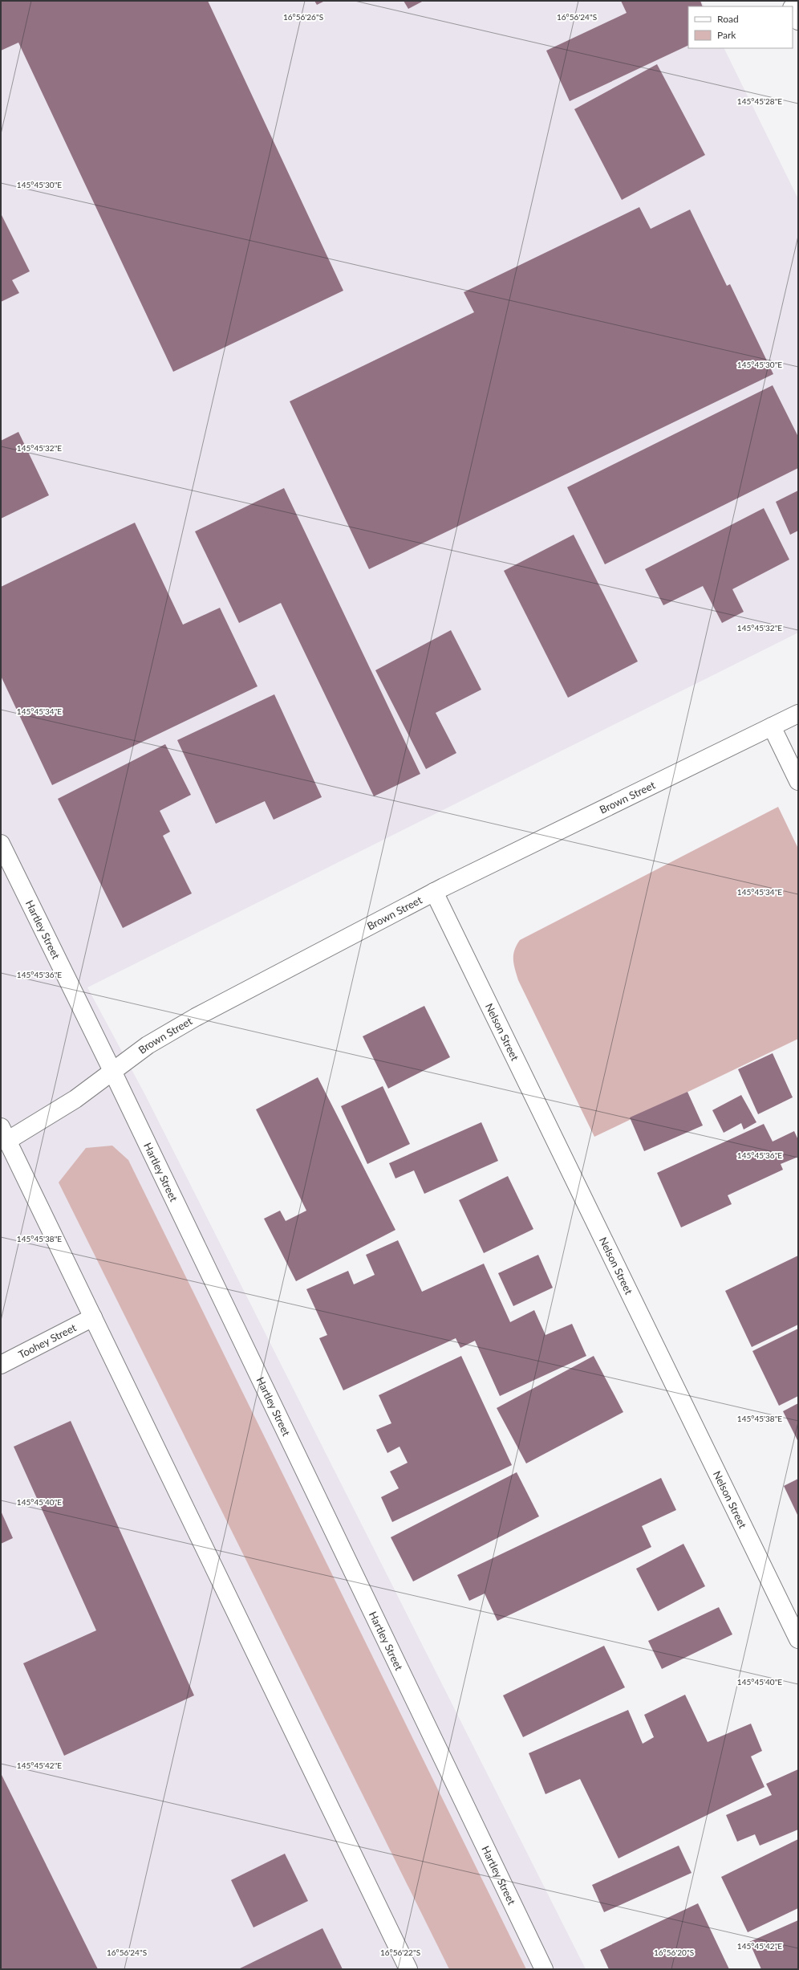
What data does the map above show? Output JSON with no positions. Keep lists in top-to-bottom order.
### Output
{
  "streets": {
    "street": [
      "Brown Street",
      "Hartley Street",
      "Nelson Street",
      "Toohey Street"
    ]
  },
  "crossings": [
    ["Brown Street", "Hartley Street"],
    ["Brown Street", "Nelson Street"]
  ],
  "legend": ["Road", "Park"],
  "coordinates": [
    "16°56'26\"S",
    "16°56'24\"S",
    "145°45'28\"E",
    "145°45'30\"E",
    "145°45'32\"E",
    "145°45'34\"E",
    "145°45'36\"E",
    "145°45'38\"E",
    "145°45'40\"E",
    "145°45'42\"E",
    "16°56'22\"S",
    "16°56'20\"S"
  ]
}
